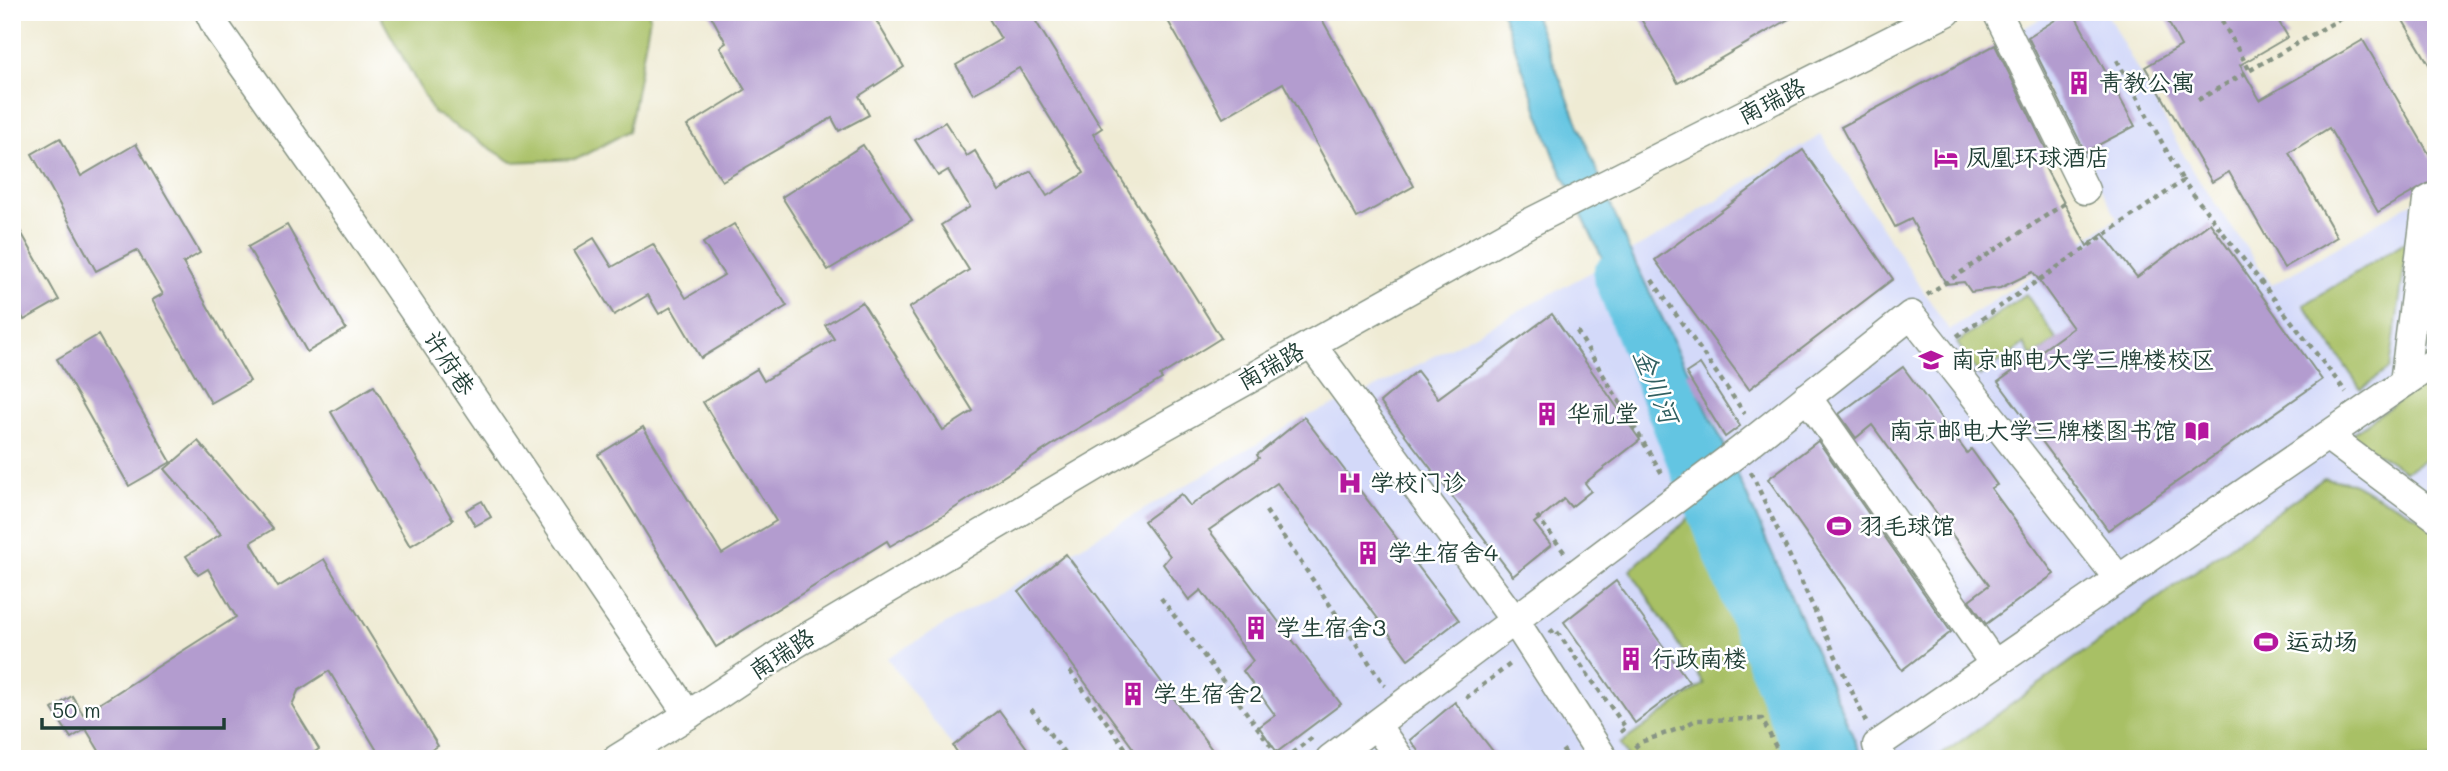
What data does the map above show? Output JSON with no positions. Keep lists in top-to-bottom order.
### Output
{
  "streets": {
    "street": ["南瑞路", "许府巷"]
  },
  "crossings": [
    ["南瑞路", "许府巷"]
  ],
  "water": ["金川河"],
  "places": {
    "building": [
      "青教公寓",
      "华礼堂",
      "学生宿舍4",
      "学生宿舍3",
      "行政南楼",
      "学生宿舍2"
    ],
    "hotel": ["凤凰环球酒店"],
    "school or university": ["南京邮电大学三牌楼校区"],
    "library": ["南京邮电大学三牌楼图书馆"],
    "hospital": ["学校门诊"],
    "sports": ["羽毛球馆", "运动场"]
  },
  "scale_bar": "50 m"
}
